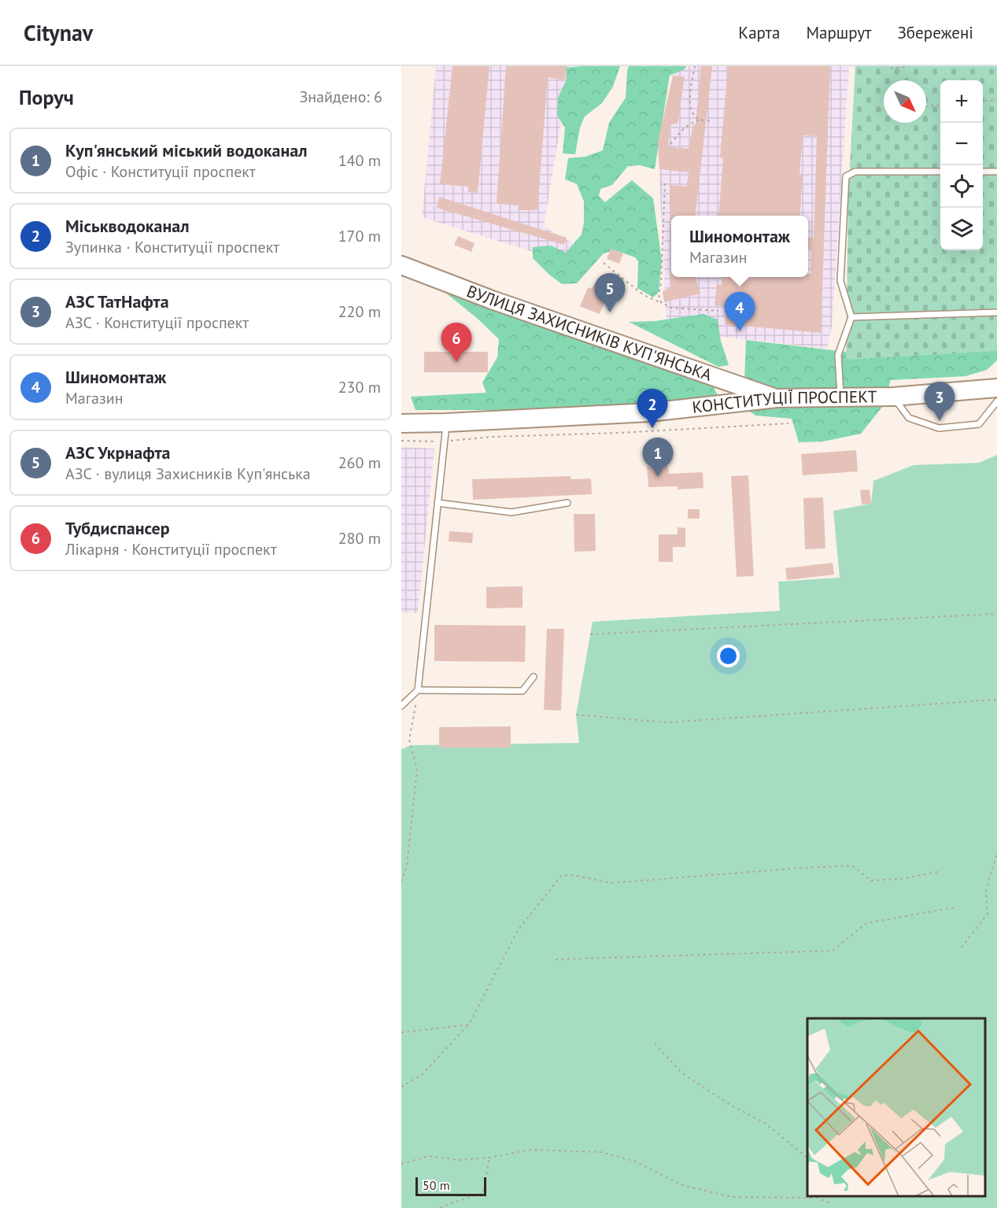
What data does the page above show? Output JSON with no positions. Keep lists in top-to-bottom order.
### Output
{
  "streets": {
    "main road": ["ВУЛИЦЯ ЗАХИСНИКІВ КУП'ЯНСЬКА", "КОНСТИТУЦІЇ ПРОСПЕКТ"]
  },
  "crossings": [
    ["ВУЛИЦЯ ЗАХИСНИКІВ КУП'ЯНСЬКА", "КОНСТИТУЦІЇ ПРОСПЕКТ"]
  ],
  "scale_bar": "50 m",
  "north": "bottom right",
  "page": {
    "header": "Citynav",
    "nav": ["Карта", "Маршрут", "Збережені"],
    "heading": ["Поруч", "Знайдено: 6"],
    "map_buttons": ["+", "−"],
    "list": [
      {
        "mark": "1",
        "name": "Куп'янський міський водоканал",
        "note": "Офіс · Конституції проспект",
        "value": "140 m"
      },
      {
        "mark": "2",
        "name": "Міськводоканал",
        "note": "Зупинка · Конституції проспект",
        "value": "170 m"
      },
      {
        "mark": "3",
        "name": "АЗС ТатНафта",
        "note": "АЗС · Конституції проспект",
        "value": "220 m"
      },
      {
        "mark": "4",
        "name": "Шиномонтаж",
        "note": "Магазин",
        "value": "230 m"
      },
      {
        "mark": "5",
        "name": "АЗС Укрнафта",
        "note": "АЗС · вулиця Захисників Куп'янська",
        "value": "260 m"
      },
      {
        "mark": "6",
        "name": "Тубдиспансер",
        "note": "Лікарня · Конституції проспект",
        "value": "280 m"
      }
    ],
    "popup": ["Шиномонтаж", "Магазин"],
    "pins": [
      "5",
      "4",
      "6",
      "3",
      "2",
      "1"
    ],
    "scale": "50 m"
  }
}
